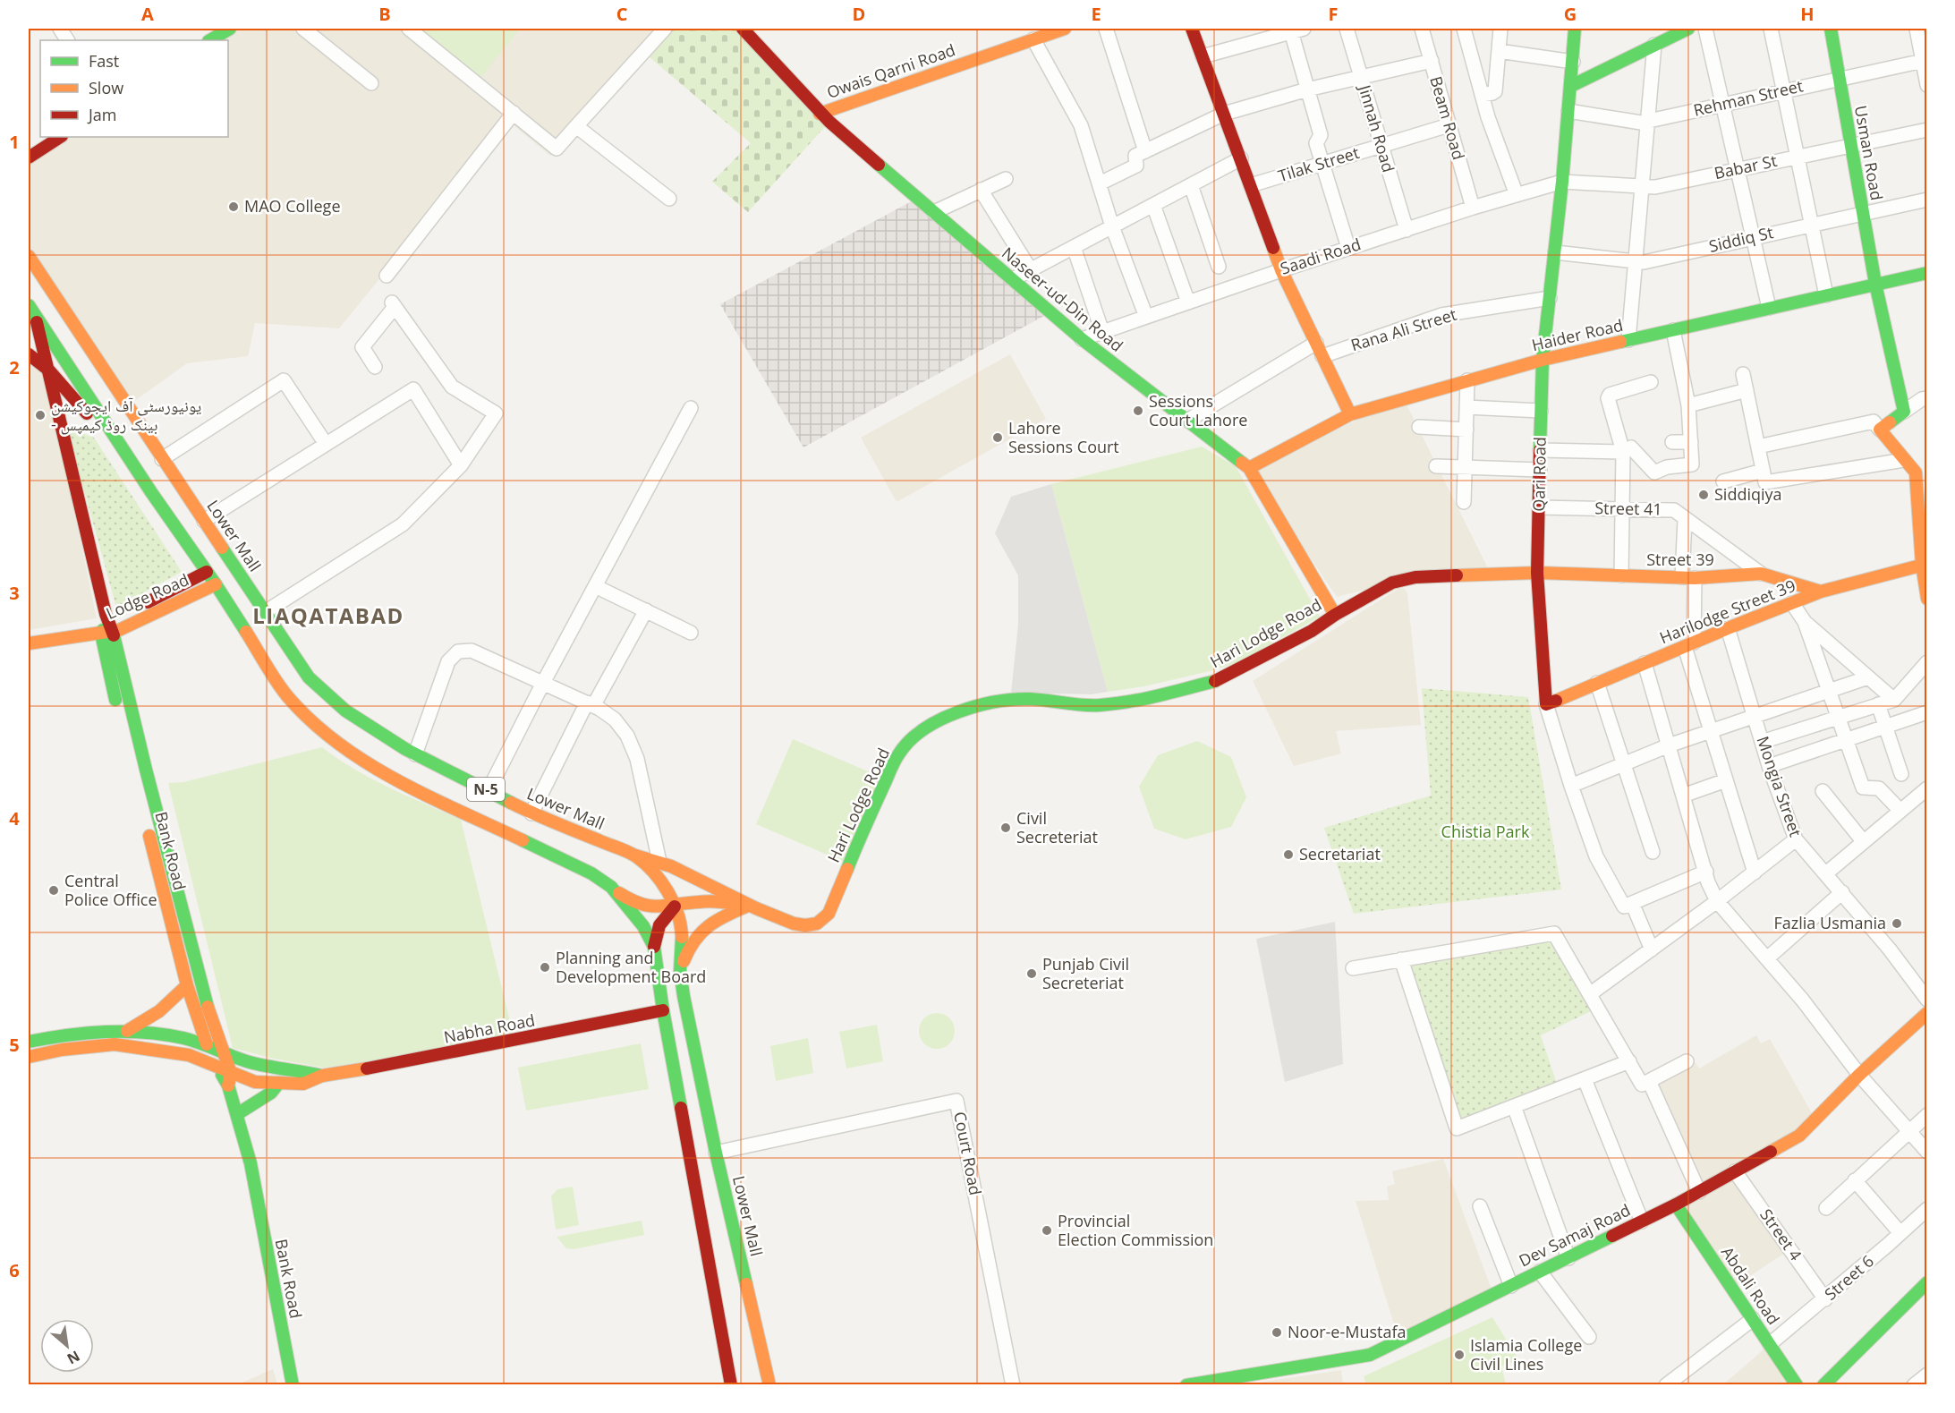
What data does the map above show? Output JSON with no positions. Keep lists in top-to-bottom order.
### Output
{
  "streets": {
    "main road": [
      "Owais Qarni Road",
      "Usman Road",
      "Naseer-ud-Din Road",
      "Haider Road",
      "Qari Road",
      "Lower Mall",
      "Street 39",
      "Lodge Road",
      "Harilodge Street 39",
      "Hari Lodge Road",
      "N-5",
      "Bank Road",
      "Nabha Road",
      "Dev Samaj Road",
      "Abdali Road"
    ],
    "street": [
      "Rehman Street",
      "Beam Road",
      "Jinnah Road",
      "Tilak Street",
      "Babar St",
      "Siddiq St",
      "Saadi Road",
      "Rana Ali Street",
      "Street 41",
      "Mongia Street",
      "Court Road",
      "Street 4",
      "Street 6"
    ]
  },
  "crossings": [
    ["Owais Qarni Road", "Naseer-ud-Din Road"],
    ["Rehman Street", "Usman Road"],
    ["Rehman Street", "Qari Road"],
    ["Beam Road", "Tilak Street"],
    ["Beam Road", "Saadi Road"],
    ["Jinnah Road", "Tilak Street"],
    ["Jinnah Road", "Saadi Road"],
    ["Usman Road", "Babar St"],
    ["Usman Road", "Siddiq St"],
    ["Usman Road", "Haider Road"],
    ["Babar St", "Saadi Road"],
    ["Babar St", "Qari Road"],
    ["Siddiq St", "Qari Road"],
    ["Saadi Road", "Naseer-ud-Din Road"],
    ["Saadi Road", "Qari Road"],
    ["Naseer-ud-Din Road", "Rana Ali Street"],
    ["Naseer-ud-Din Road", "Haider Road"],
    ["Naseer-ud-Din Road", "Hari Lodge Road"],
    ["Rana Ali Street", "Qari Road"],
    ["Haider Road", "Qari Road"],
    ["Qari Road", "Street 41"],
    ["Qari Road", "Street 39"],
    ["Qari Road", "Harilodge Street 39"],
    ["Qari Road", "Hari Lodge Road"],
    ["Street 41", "Street 39"],
    ["Lower Mall", "Court Road"],
    ["Street 39", "Harilodge Street 39"],
    ["Street 39", "Hari Lodge Road"],
    ["Lodge Road", "N-5"],
    ["Lodge Road", "Bank Road"],
    ["Harilodge Street 39", "Mongia Street"],
    ["N-5", "Bank Road"],
    ["N-5", "Nabha Road"],
    ["Bank Road", "Nabha Road"],
    ["Street 4", "Dev Samaj Road"],
    ["Street 4", "Street 6"],
    ["Dev Samaj Road", "Abdali Road"],
    ["Street 6", "Abdali Road"]
  ],
  "districts": ["LIAQATABAD"],
  "parks": ["Chistia Park"],
  "places": [
    "MAO College",
    "Sessions Court Lahore",
    "یونیورسٹی آف ایجوکیشن - بینک روڈ کیمپس",
    "Lahore Sessions Court",
    "Siddiqiya",
    "Civil Secreteriat",
    "Secretariat",
    "Central Police Office",
    "Fazlia Usmania",
    "Planning and Development Board",
    "Punjab Civil Secreteriat",
    "Provincial Election Commission",
    "Noor-e-Mustafa",
    "Islamia College Civil Lines"
  ],
  "legend": ["Fast", "Slow", "Jam"],
  "north": "bottom right",
  "grid": {
    "columns": [
      "A",
      "B",
      "C",
      "D",
      "E",
      "F",
      "G",
      "H"
    ],
    "rows": [
      "1",
      "2",
      "3",
      "4",
      "5",
      "6"
    ]
  }
}
